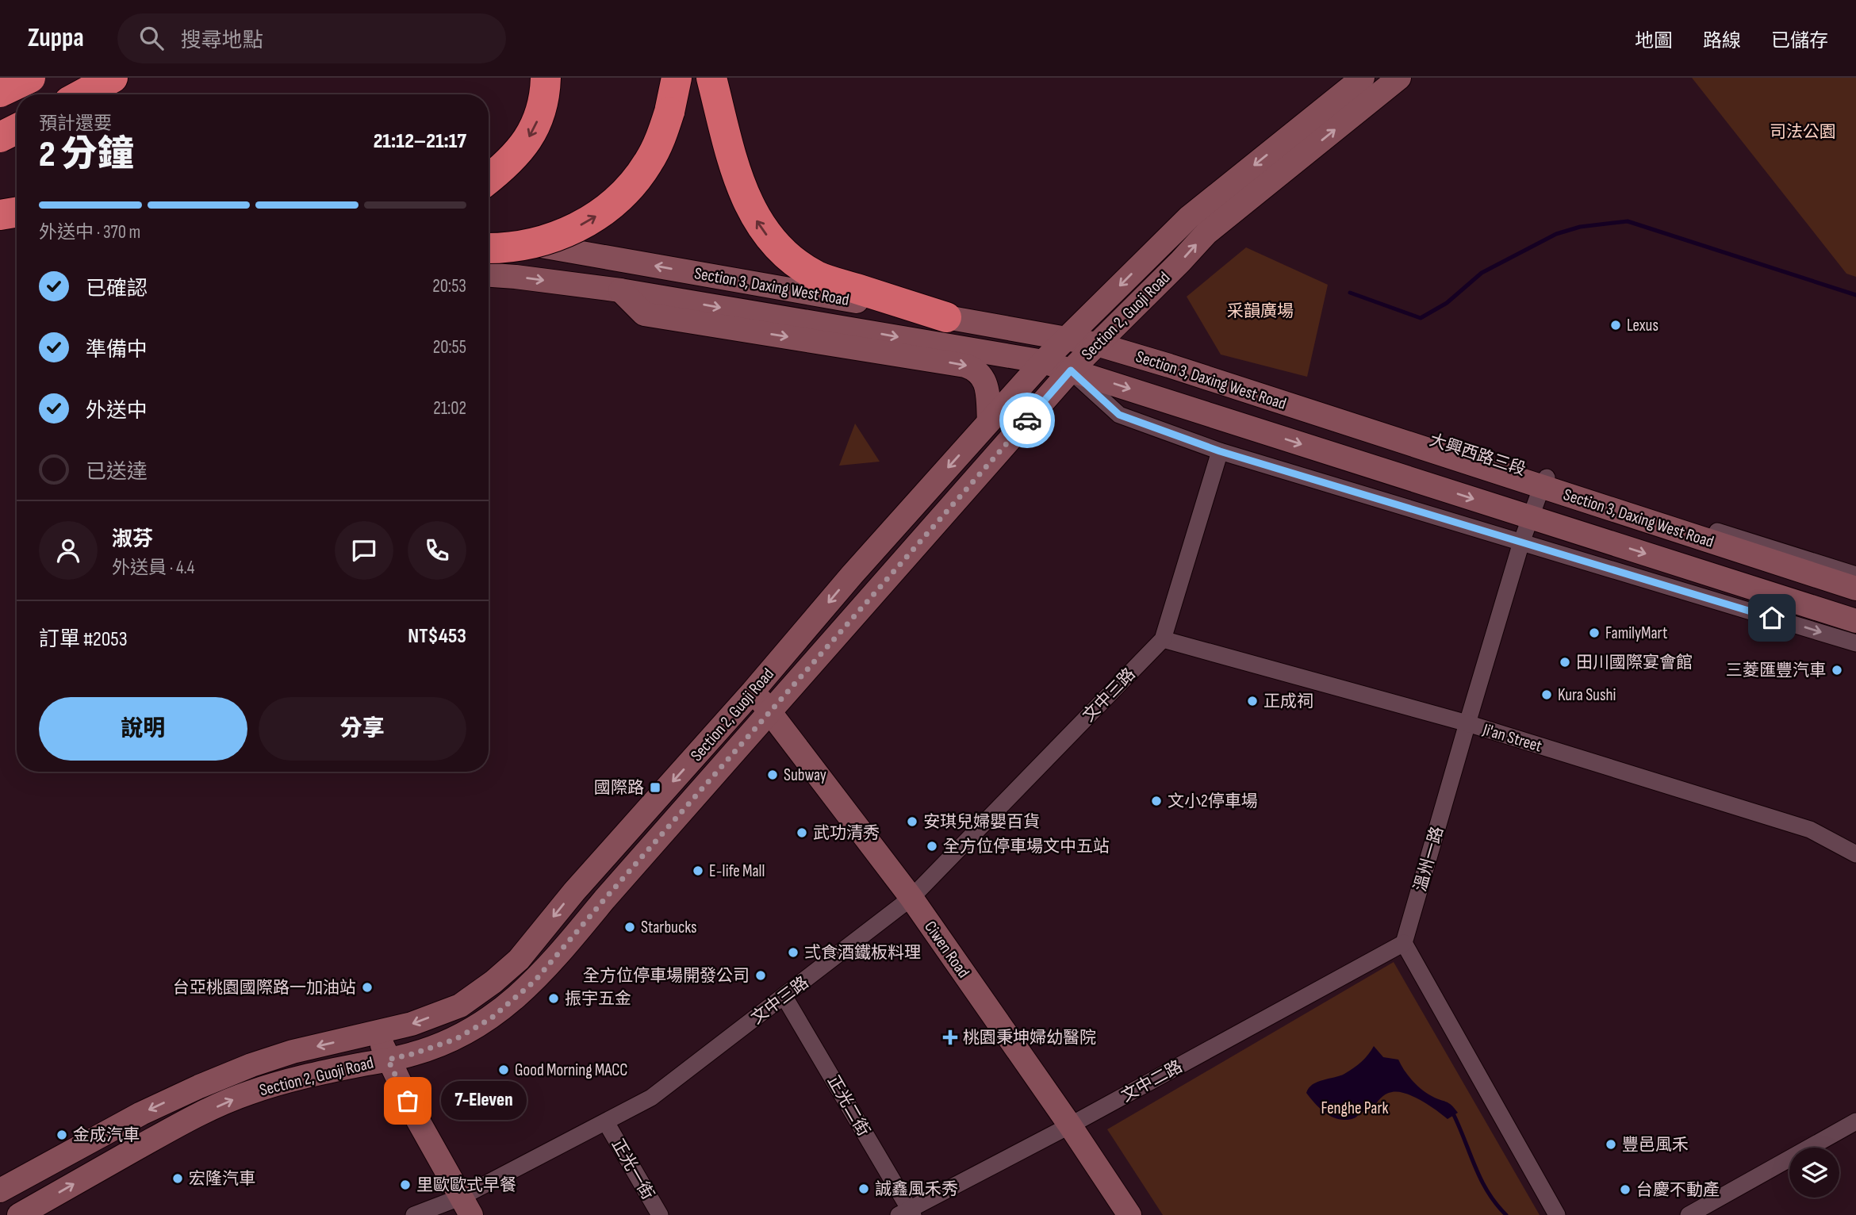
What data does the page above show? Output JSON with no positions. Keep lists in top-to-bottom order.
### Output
{
  "streets": {
    "street": [
      "Section 3, Daxing West Road",
      "Section 2, Guoji Road",
      "大興西路三段",
      "文中三路",
      "Ji'an Street",
      "溫州一路",
      "Ciwen Road",
      "文中二路",
      "正光二街",
      "正光一街"
    ]
  },
  "crossings": [
    ["Section 3, Daxing West Road", "Section 2, Guoji Road"],
    ["Section 3, Daxing West Road", "大興西路三段"],
    ["Section 3, Daxing West Road", "溫州一路"],
    ["Section 2, Guoji Road", "Ciwen Road"],
    ["大興西路三段", "溫州一路"],
    ["文中三路", "Ji'an Street"],
    ["文中三路", "Ciwen Road"],
    ["文中三路", "正光二街"],
    ["文中三路", "正光一街"],
    ["Ji'an Street", "溫州一路"],
    ["溫州一路", "文中二路"],
    ["Ciwen Road", "文中二路"],
    ["文中二路", "正光二街"]
  ],
  "parks": ["司法公園", "采韻廣場", "Fenghe Park"],
  "places": {
    "other": [
      "Lexus",
      "FamilyMart",
      "田川國際宴會館",
      "三菱匯豐汽車",
      "Kura Sushi",
      "正成祠",
      "Subway",
      "文小2停車場",
      "安琪兒婦嬰百貨",
      "武功清秀",
      "全方位停車場文中五站",
      "E-life Mall",
      "Starbucks",
      "弍食酒鐵板料理",
      "全方位停車場開發公司",
      "台亞桃園國際路一加油站",
      "振宇五金",
      "Good Morning MACC",
      "7-Eleven",
      "金成汽車",
      "豐邑風禾",
      "宏隆汽車",
      "里歐歐式早餐",
      "誠鑫風禾秀",
      "台慶不動產"
    ],
    "transit": ["國際路"],
    "health": ["桃園秉坤婦幼醫院"]
  },
  "page": {
    "header": "Zuppa",
    "search": "搜尋地點",
    "nav": ["地圖", "路線", "已儲存"],
    "heading": ["2 分鐘", "預計還要", "21:12–21:17"],
    "panel": [
      "淑芬",
      "外送員 · 4.4",
      "訂單 #2053",
      "NT$453"
    ],
    "bar": "外送中 · 370 m",
    "list": [
      ["已確認", "20:53"],
      ["準備中", "20:55"],
      ["外送中", "21:02"],
      "已送達"
    ],
    "buttons": ["說明", "分享"],
    "bubble": "7-Eleven"
  }
}
